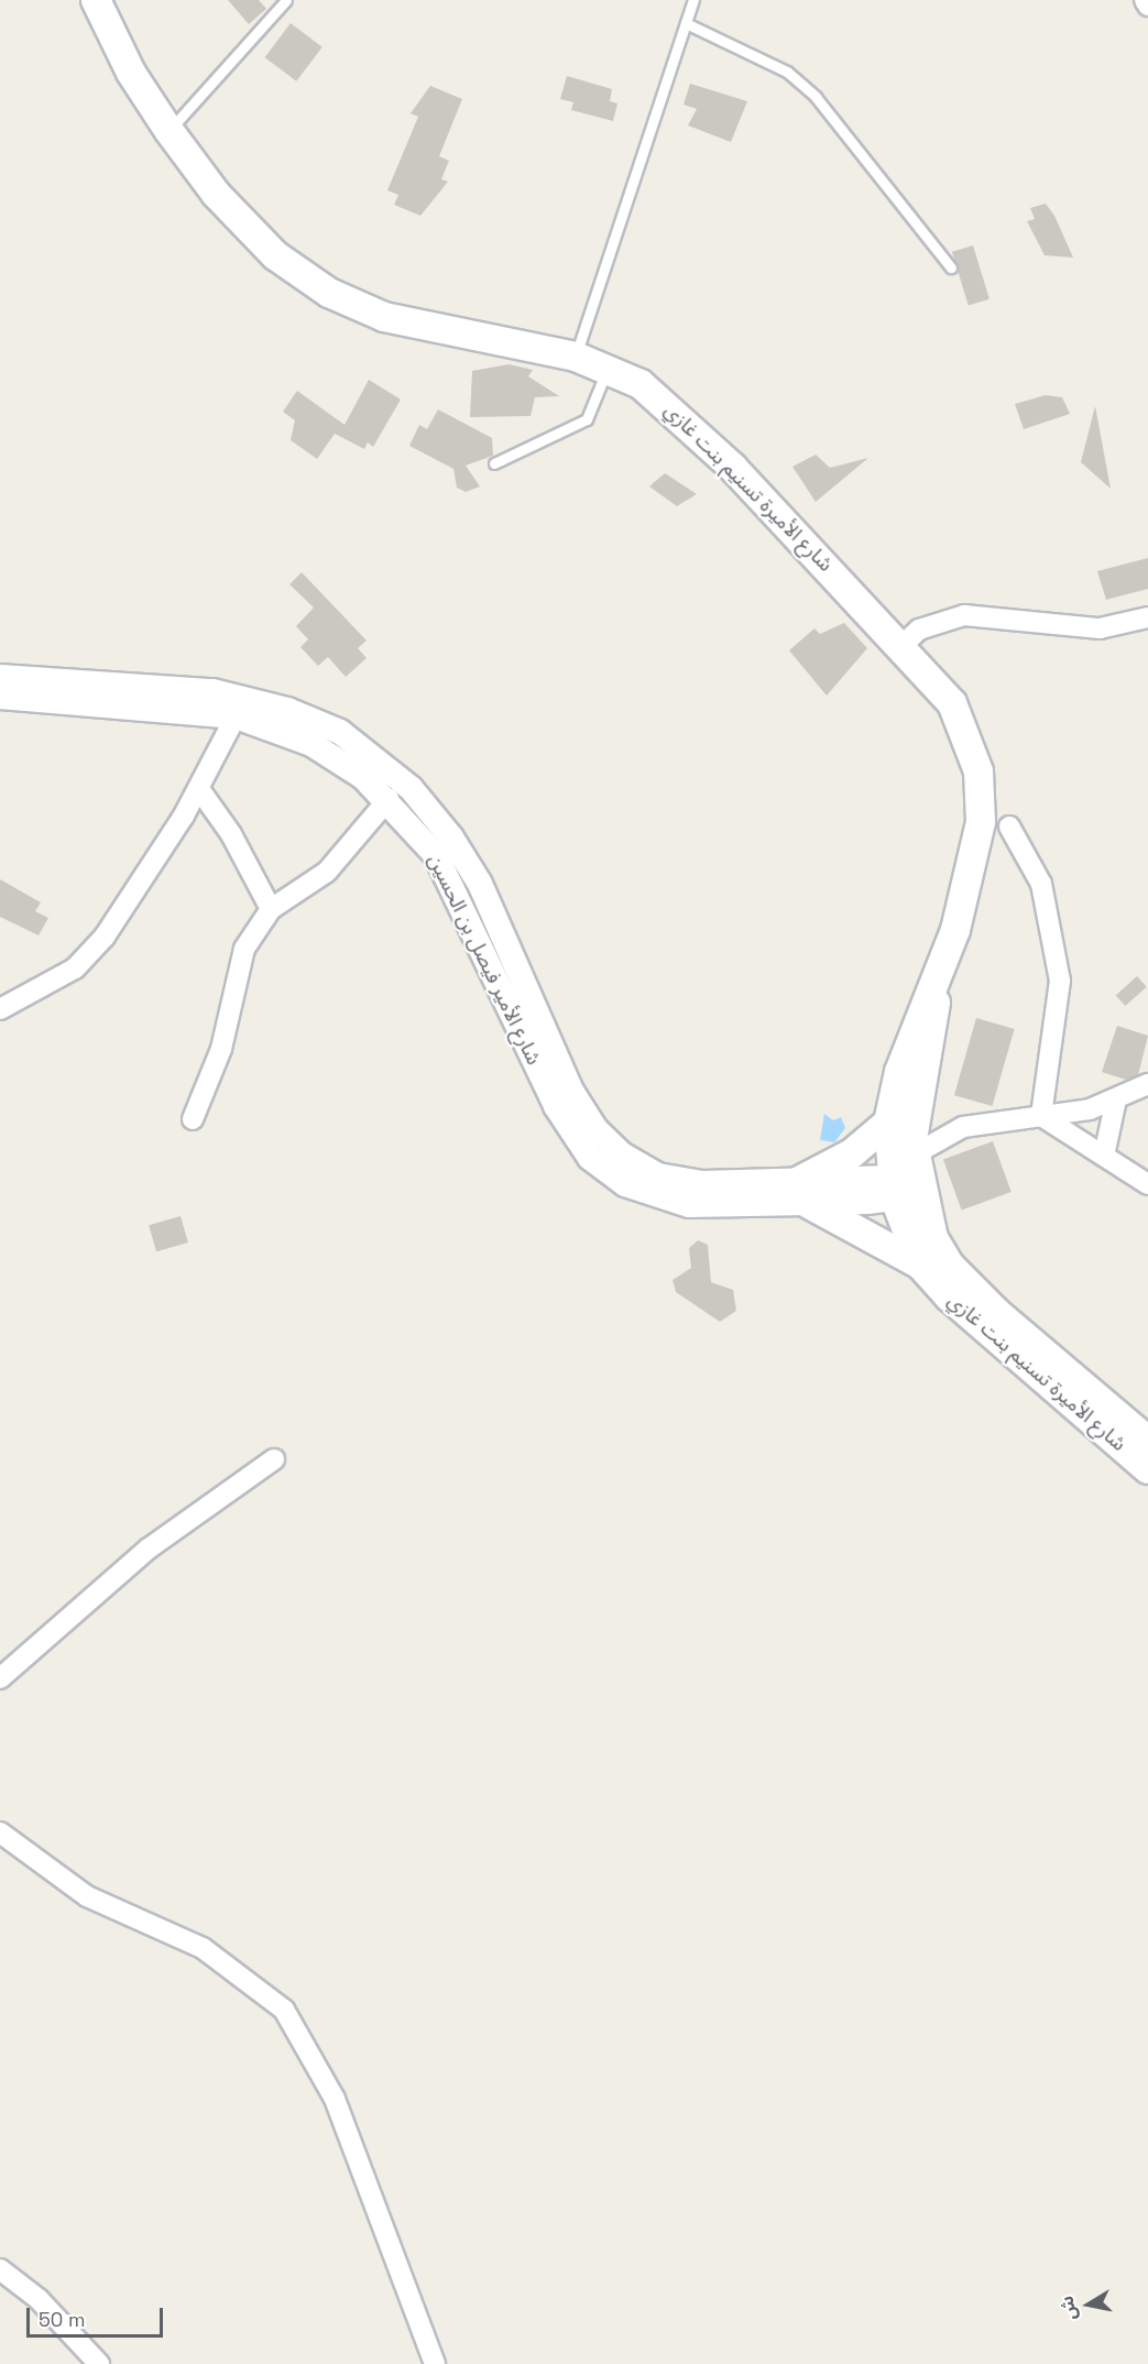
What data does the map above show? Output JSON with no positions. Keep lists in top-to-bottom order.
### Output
{
  "streets": {
    "main road": ["شارع الأميرة تسنيم بنت غازي"],
    "street": ["شارع الأمير فيصل بن الحسين"]
  },
  "crossings": [
    ["شارع الأميرة تسنيم بنت غازي", "شارع الأمير فيصل بن الحسين"]
  ],
  "scale_bar": "50 m",
  "north": "left"
}
